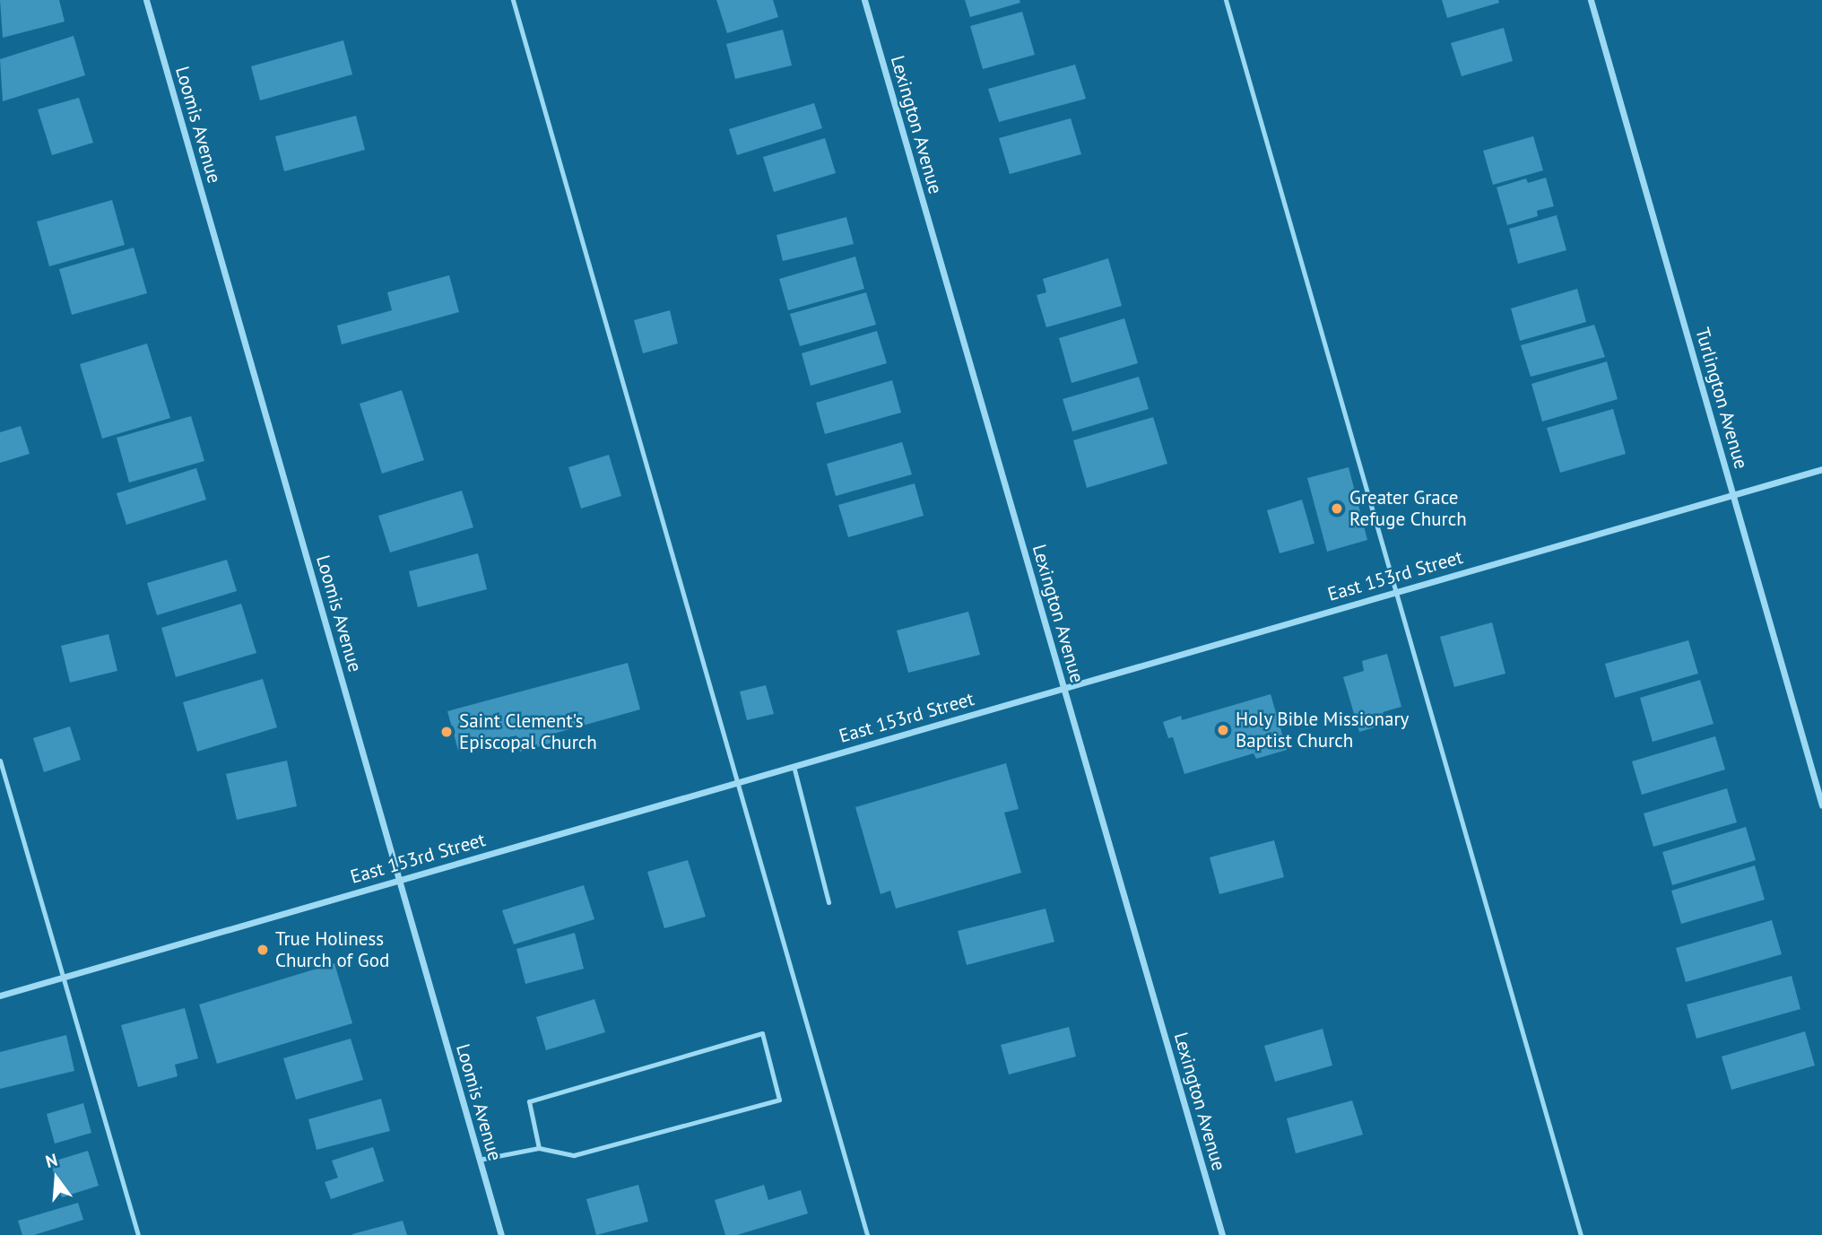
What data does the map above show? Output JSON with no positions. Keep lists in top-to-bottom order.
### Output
{
  "streets": {
    "street": [
      "Loomis Avenue",
      "Lexington Avenue",
      "Turlington Avenue",
      "East 153rd Street"
    ]
  },
  "crossings": [
    ["Loomis Avenue", "East 153rd Street"],
    ["Lexington Avenue", "East 153rd Street"],
    ["Turlington Avenue", "East 153rd Street"]
  ],
  "places": [
    "Greater Grace Refuge Church",
    "Holy Bible Missionary Baptist Church",
    "Saint Clement's Episcopal Church",
    "True Holiness Church of God"
  ],
  "north": "top"
}
